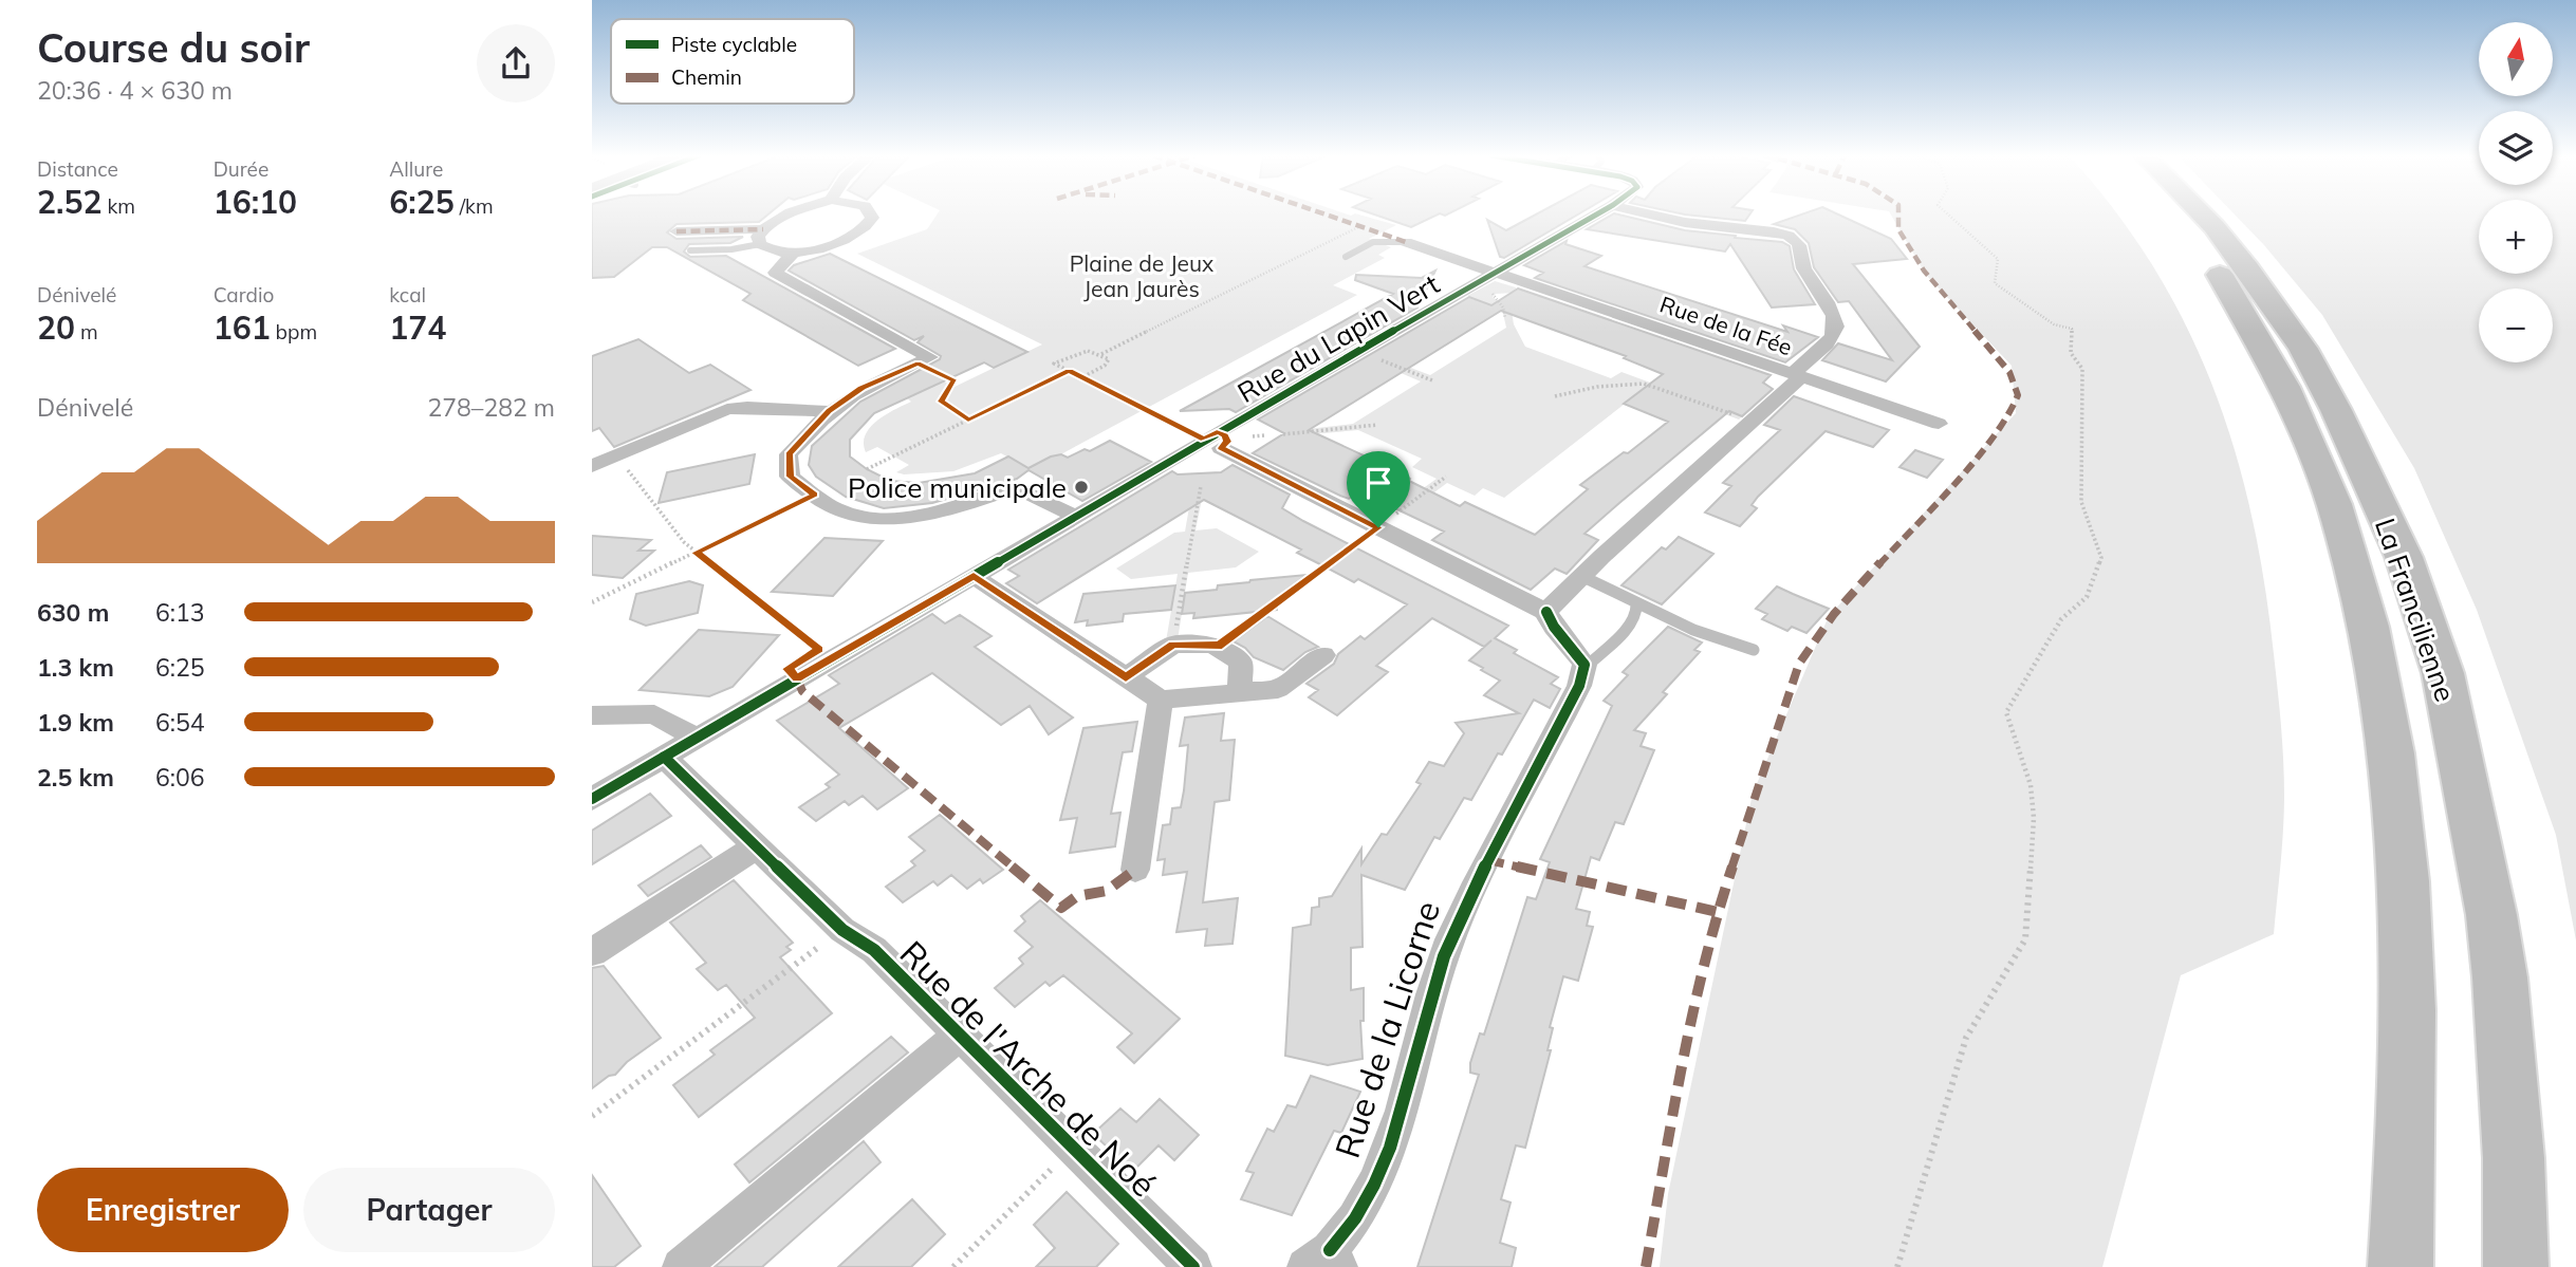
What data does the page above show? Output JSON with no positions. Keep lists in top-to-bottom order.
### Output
{
  "streets": {
    "highway": ["La Francilienne"],
    "street": [
      "Rue de la Fée",
      "Rue du Lapin Vert",
      "Rue de la Licorne",
      "Rue de l'Arche de Noé"
    ]
  },
  "crossings": [
    ["Rue de la Fée", "Rue du Lapin Vert"],
    ["Rue du Lapin Vert", "Rue de l'Arche de Noé"]
  ],
  "parks": ["Plaine de Jeux Jean Jaurès"],
  "places": ["Police municipale"],
  "legend": ["Piste cyclable", "Chemin"],
  "north": "top",
  "page": {
    "heading": ["Course du soir", "20:36 · 4 × 630 m"],
    "map_buttons": ["+", "−"],
    "stats": [
      ["Distance", "2.52 km"],
      ["Durée", "16:10"],
      ["Allure", "6:25 /km"],
      ["Dénivelé", "20 m"],
      ["Cardio", "161 bpm"],
      ["kcal", "174"]
    ],
    "chart": ["Dénivelé", "278–282 m"],
    "list": [
      {
        "name": "630 m",
        "note": "6:13"
      },
      {
        "name": "1.3 km",
        "note": "6:25"
      },
      {
        "name": "1.9 km",
        "note": "6:54"
      },
      {
        "name": "2.5 km",
        "note": "6:06"
      }
    ],
    "buttons": ["Enregistrer", "Partager"]
  }
}
